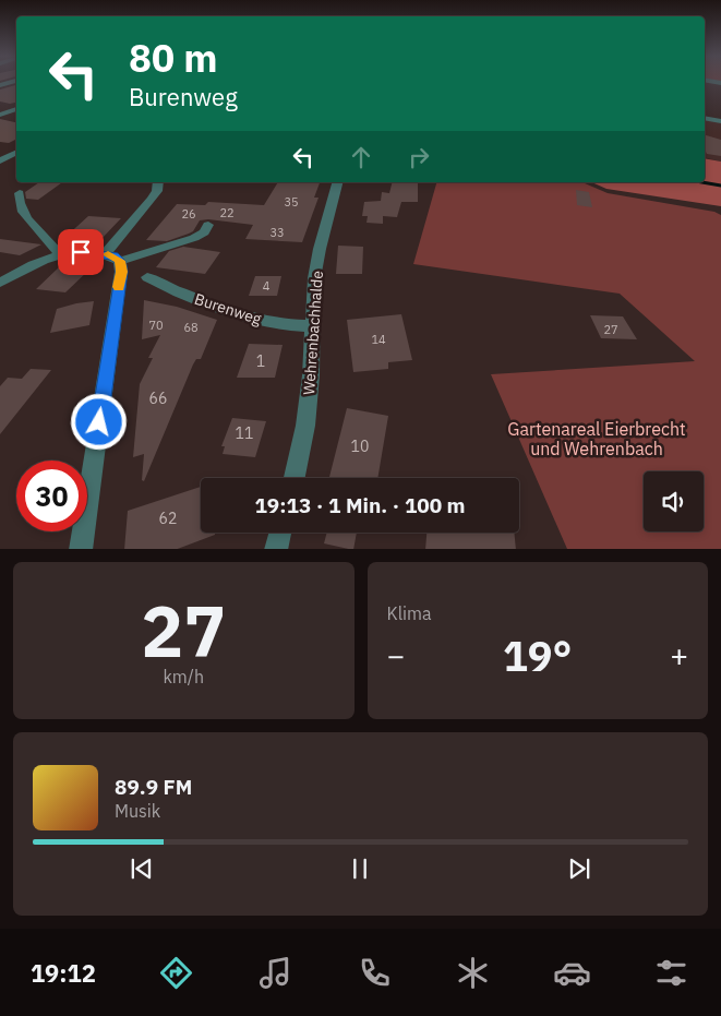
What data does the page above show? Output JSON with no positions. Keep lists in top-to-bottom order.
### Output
{
  "streets": {
    "street": ["Burenweg", "Wehrenbachhalde"]
  },
  "crossings": [
    ["Burenweg", "Wehrenbachhalde"]
  ],
  "parks": ["Gartenareal Eierbrecht und Wehrenbach"],
  "house_numbers": [
    "35",
    "22",
    "26",
    "33",
    "4",
    "70",
    "68",
    "27",
    "14",
    "1",
    "66",
    "11",
    "10",
    "62"
  ],
  "page": {
    "turn": ["80 m", "Burenweg"],
    "limit": "30",
    "trip": "19:13 · 1 Min. · 100 m",
    "tile": [
      ["27", "km/h"],
      "Klima"
    ],
    "heat": ["−", "19°", "+"],
    "song": ["89.9 FM", "Musik"],
    "tabs": "19:12"
  }
}
